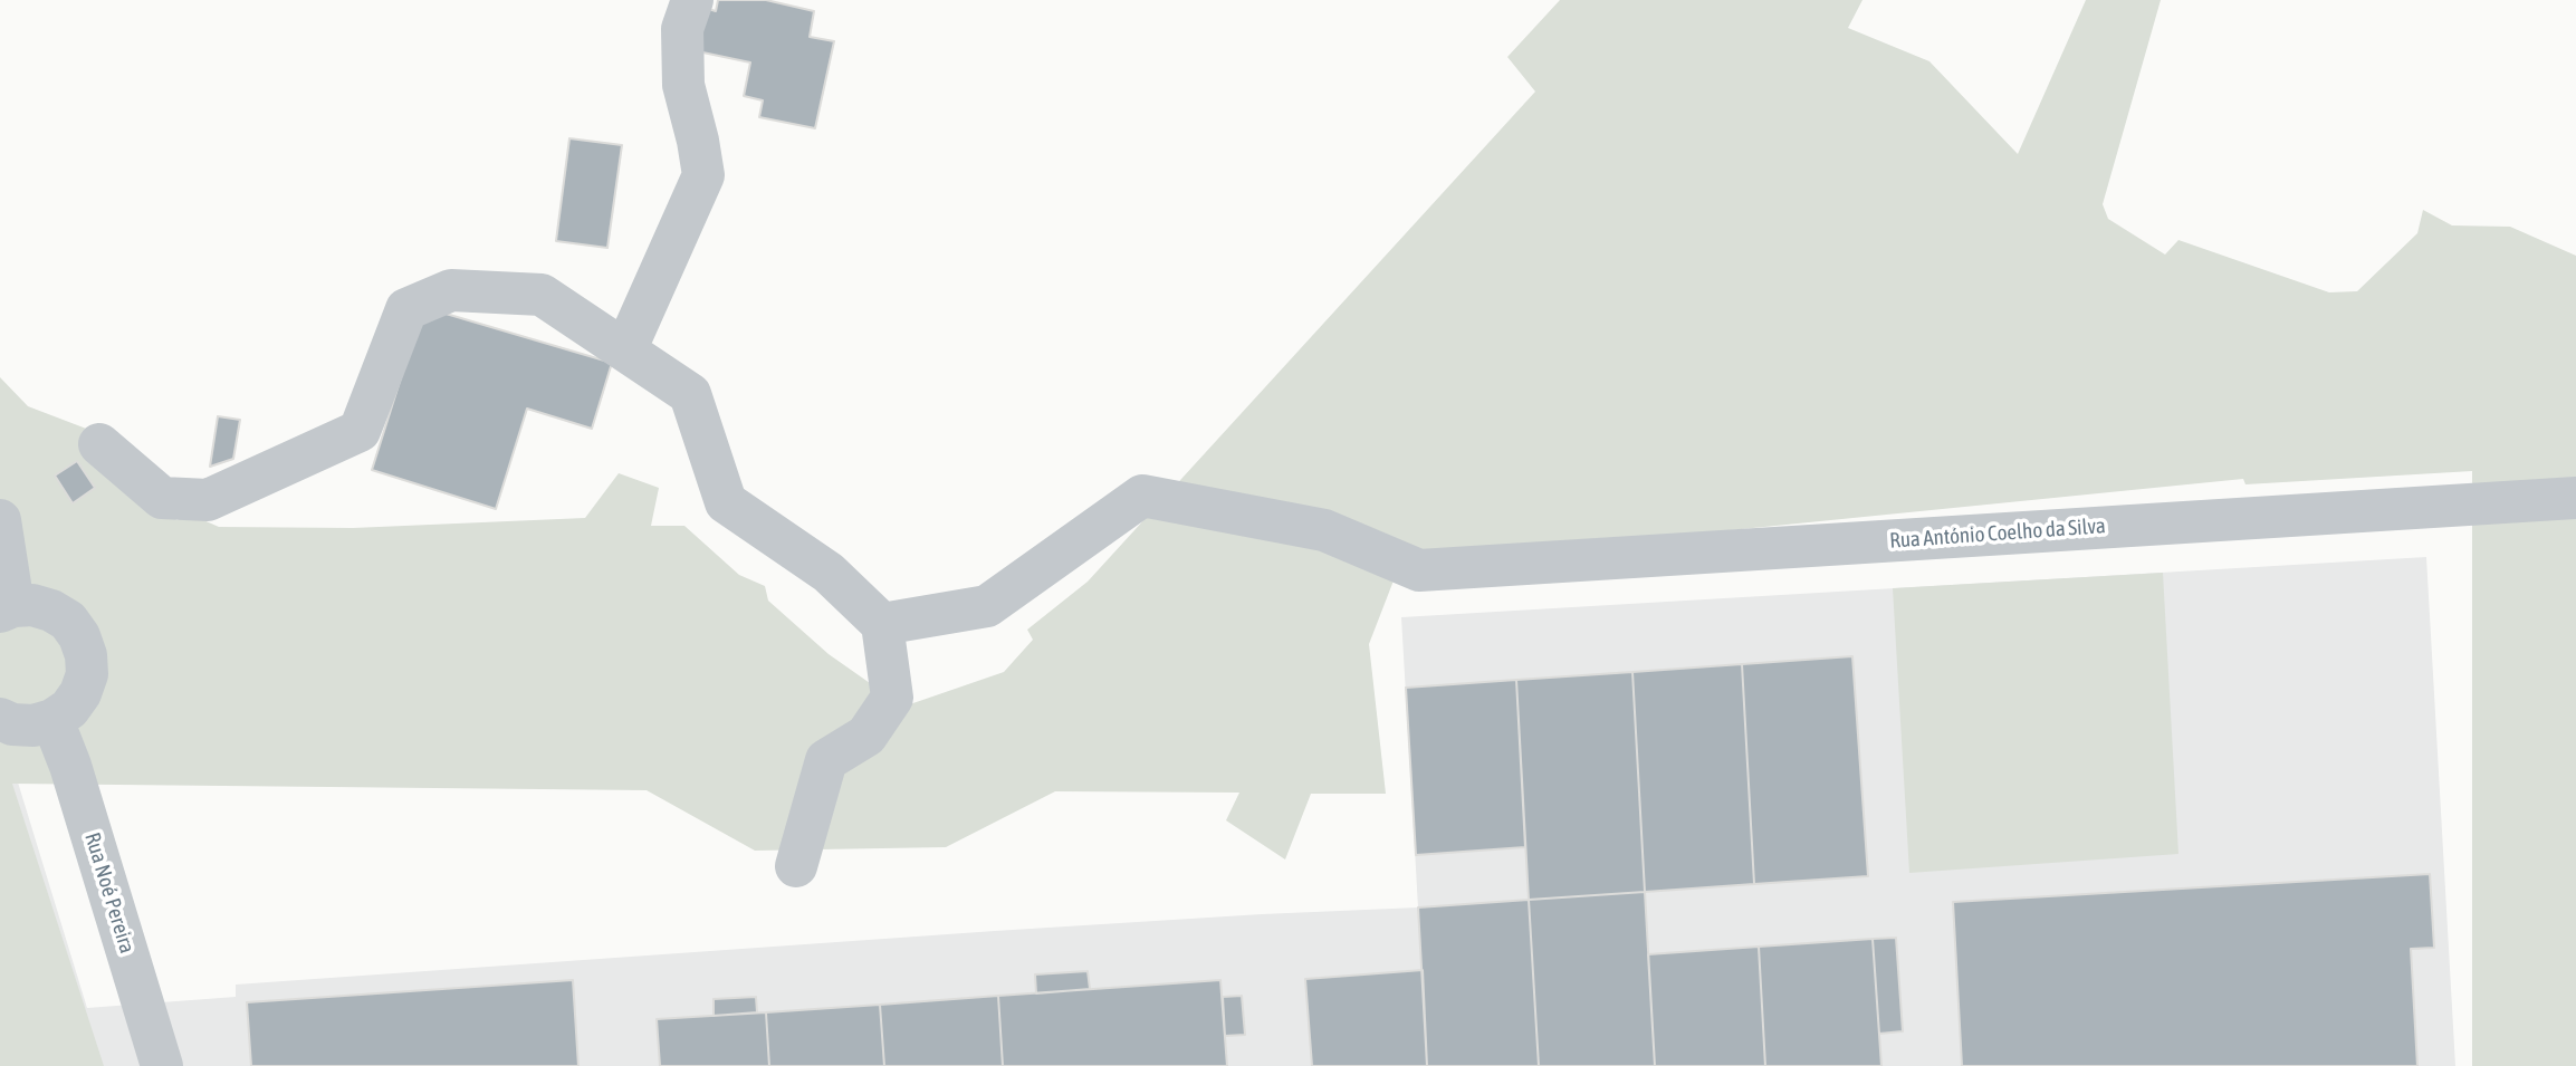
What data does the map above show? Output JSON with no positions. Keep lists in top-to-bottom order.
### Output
{
  "streets": {
    "street": ["Rua António Coelho da Silva", "Rua Noé Pereira"]
  }
}
